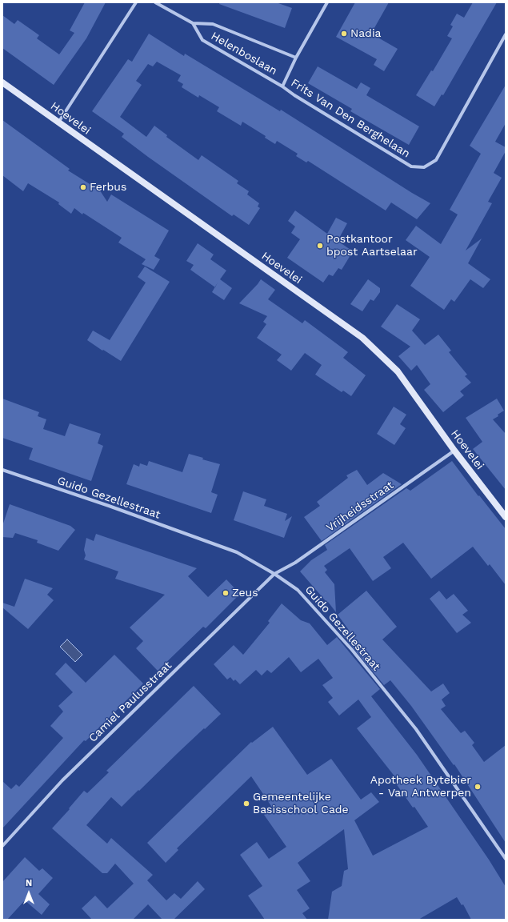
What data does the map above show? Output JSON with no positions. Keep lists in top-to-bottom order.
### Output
{
  "streets": {
    "street": [
      "Helenboslaan",
      "Hoevelei",
      "Frits Van Den Berghelaan",
      "Guido Gezellestraat",
      "Vrijheidsstraat",
      "Camiel Paulusstraat"
    ]
  },
  "crossings": [
    ["Helenboslaan", "Frits Van Den Berghelaan"],
    ["Hoevelei", "Vrijheidsstraat"],
    ["Guido Gezellestraat", "Vrijheidsstraat"],
    ["Guido Gezellestraat", "Camiel Paulusstraat"],
    ["Vrijheidsstraat", "Camiel Paulusstraat"]
  ],
  "places": [
    "Nadia",
    "Ferbus",
    "Postkantoor bpost Aartselaar",
    "Zeus",
    "Apotheek Bytebier - Van Antwerpen",
    "Gemeentelijke Basisschool Cade"
  ],
  "north": "top"
}
